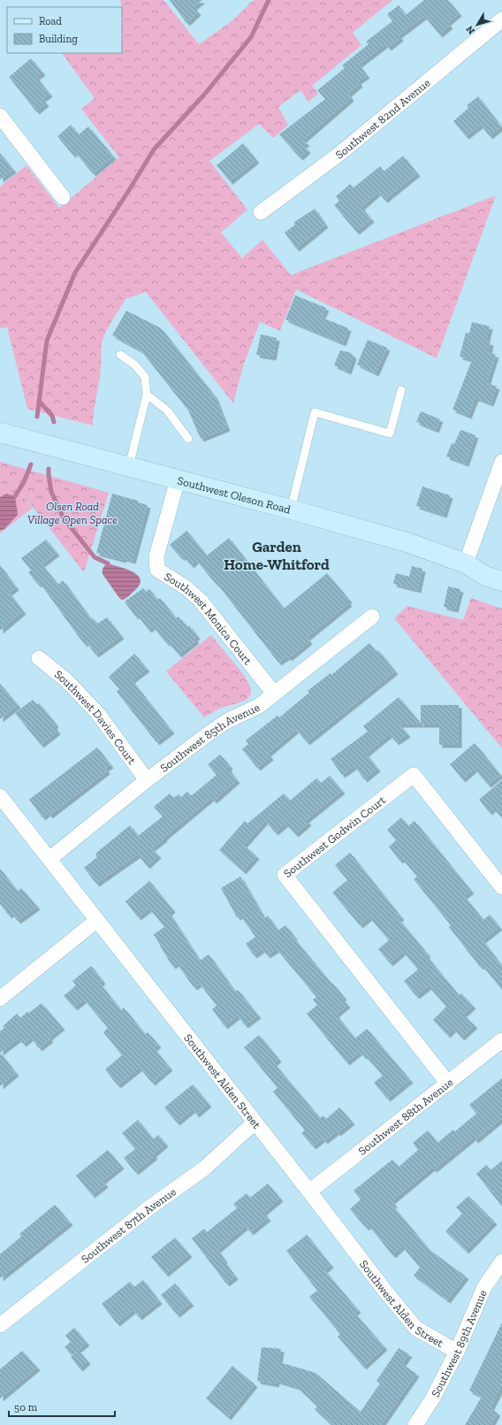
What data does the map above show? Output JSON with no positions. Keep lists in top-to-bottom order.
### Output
{
  "streets": {
    "main road": ["Southwest Oleson Road"],
    "street": [
      "Southwest 82nd Avenue",
      "Southwest Monica Court",
      "Southwest Davies Court",
      "Southwest 85th Avenue",
      "Southwest Godwin Court",
      "Southwest Alden Street",
      "Southwest 88th Avenue",
      "Southwest 87th Avenue",
      "Southwest 89th Avenue"
    ]
  },
  "crossings": [
    ["Southwest Oleson Road", "Southwest Monica Court"],
    ["Southwest Monica Court", "Southwest 85th Avenue"],
    ["Southwest Davies Court", "Southwest 85th Avenue"],
    ["Southwest 85th Avenue", "Southwest Alden Street"],
    ["Southwest Godwin Court", "Southwest 88th Avenue"],
    ["Southwest Alden Street", "Southwest 88th Avenue"],
    ["Southwest Alden Street", "Southwest 87th Avenue"],
    ["Southwest Alden Street", "Southwest 89th Avenue"]
  ],
  "districts": ["Garden Home-Whitford"],
  "parks": ["Olsen Road Village Open Space"],
  "legend": ["Road", "Building"],
  "scale_bar": "50 m",
  "north": "bottom left"
}
